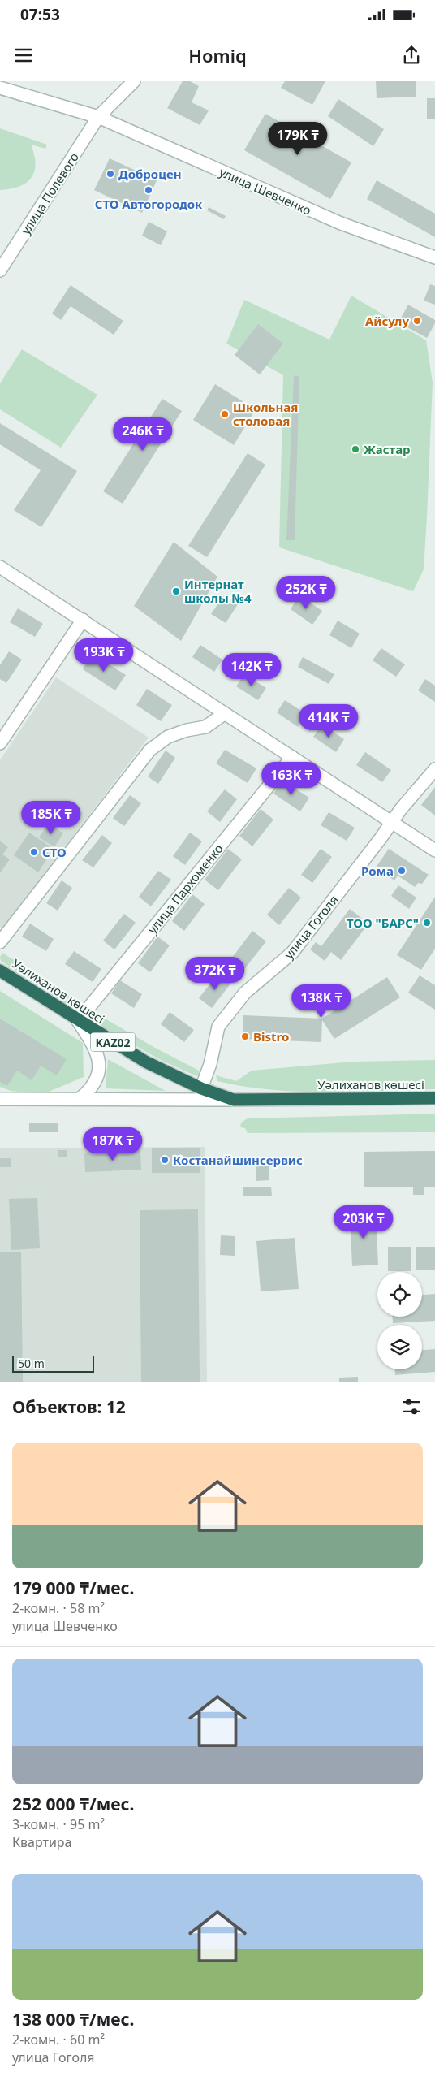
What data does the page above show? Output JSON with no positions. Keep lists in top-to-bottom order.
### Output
{
  "streets": {
    "highway": ["Уәлиханов көшесі", "KАZ02"],
    "street": [
      "улица Шевченко",
      "улица Полевого",
      "улица Пархоменко",
      "улица Гоголя"
    ]
  },
  "crossings": [
    ["улица Шевченко", "улица Полевого"],
    ["улица Пархоменко", "Уәлиханов көшесі"],
    ["улица Гоголя", "Уәлиханов көшесі"]
  ],
  "places": [
    "Доброцен",
    "СТО Автогородок",
    "Айсулу",
    "Школьная столовая",
    "Жастар",
    "Интернат школы №4",
    "СТО",
    "Рома",
    "ТОО \"БАРС\"",
    "Bistro",
    "Костанайшинсервис"
  ],
  "scale_bar": "50 m",
  "page": {
    "status": "07:53",
    "header": "Homiq",
    "price": [
      "179K ₸",
      "246K ₸",
      "252K ₸",
      "193K ₸",
      "142K ₸",
      "414K ₸",
      "163K ₸",
      "185K ₸",
      "372K ₸",
      "138K ₸",
      "187K ₸",
      "203K ₸"
    ],
    "scale": "50 m",
    "heading": "Объектов: 12",
    "list": [
      {
        "name": "179 000 ₸/мес.",
        "note": "2-комн. · 58 m² · улица Шевченко"
      },
      {
        "name": "252 000 ₸/мес.",
        "note": "3-комн. · 95 m² · Квартира"
      },
      {
        "name": "138 000 ₸/мес.",
        "note": "2-комн. · 60 m² · улица Гоголя"
      }
    ]
  }
}
